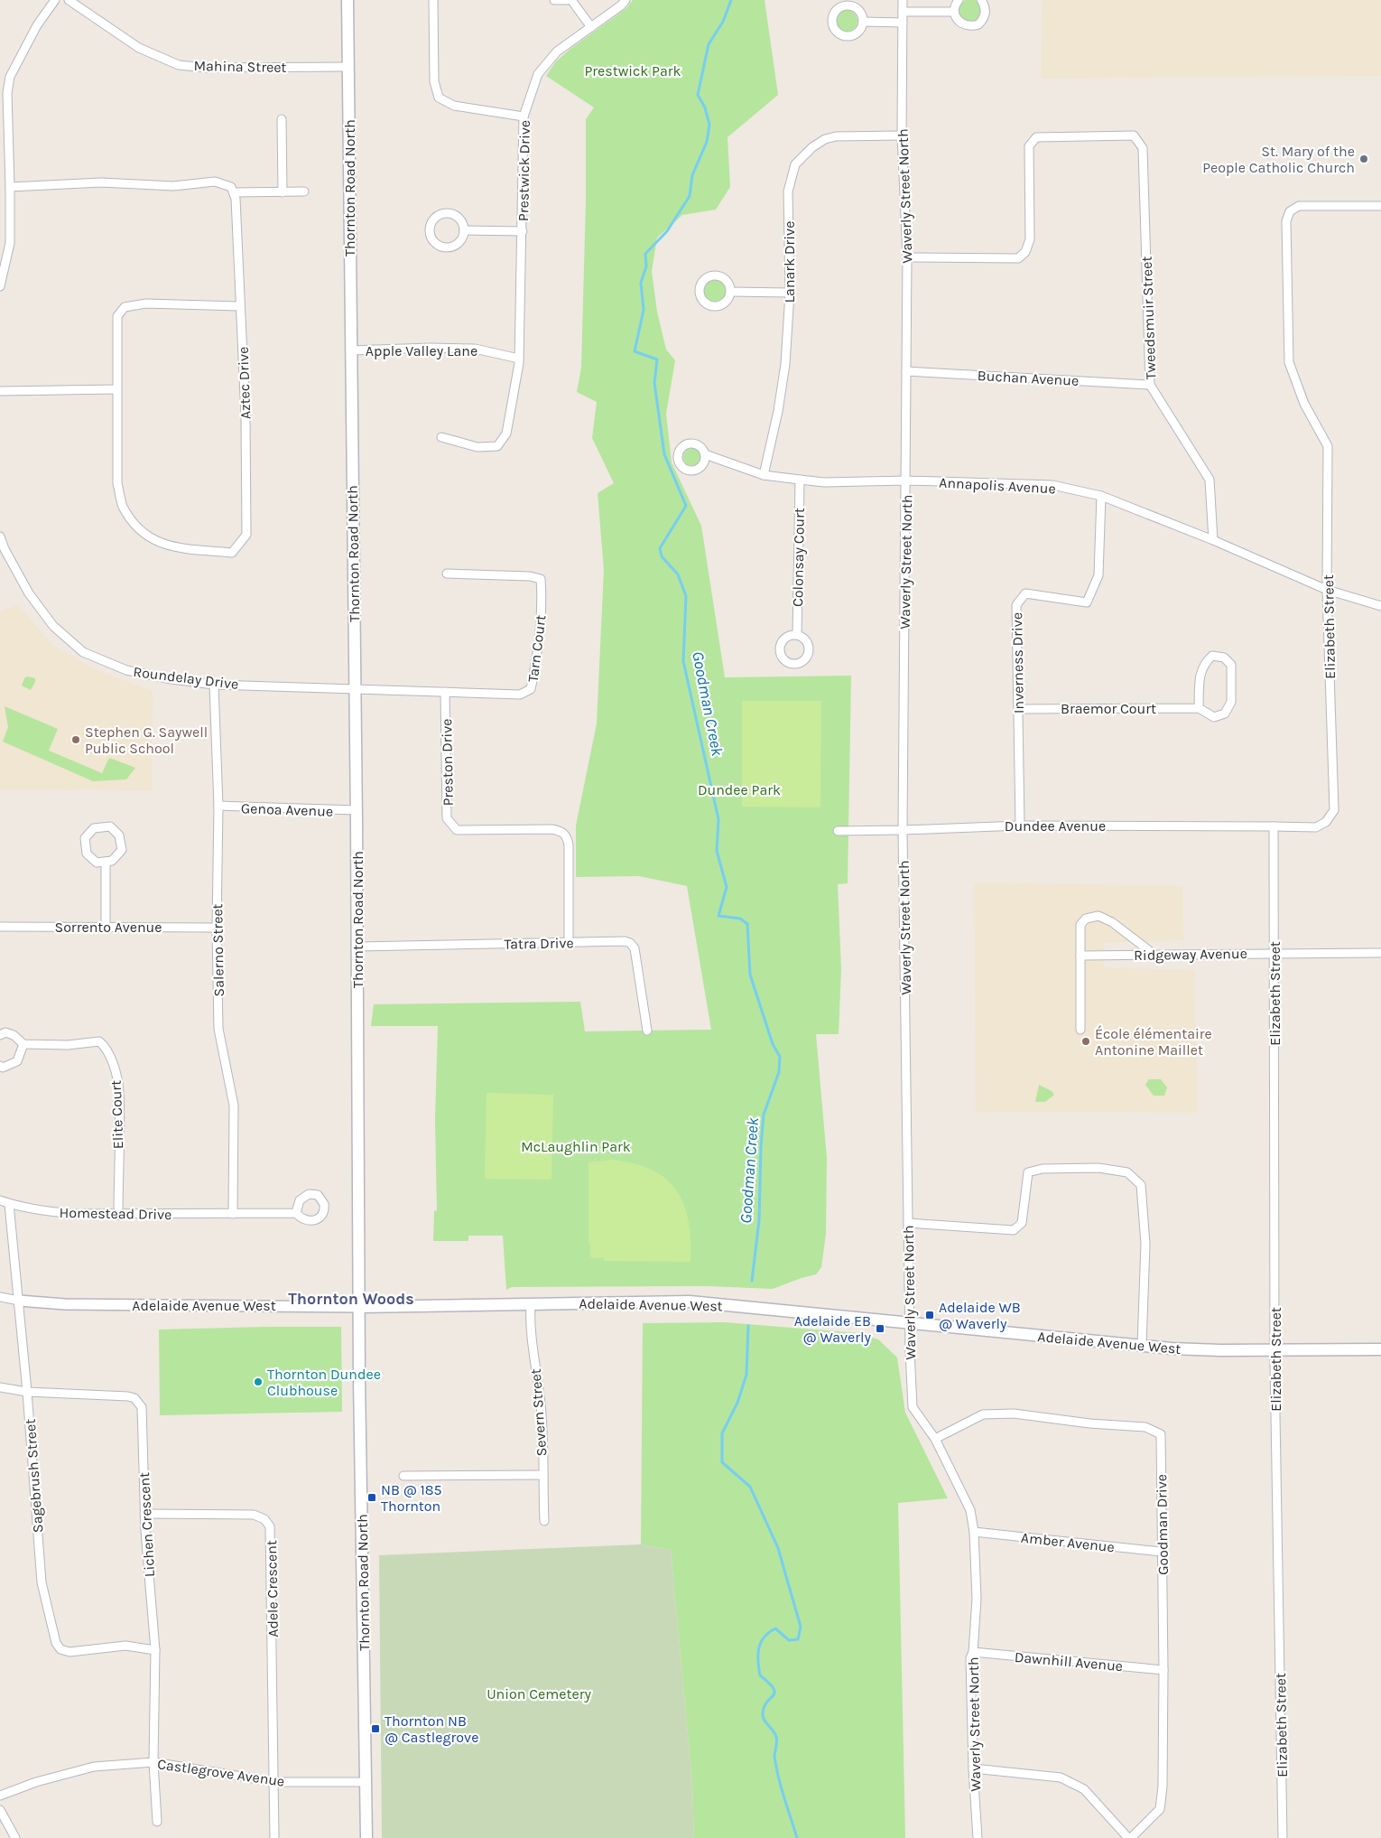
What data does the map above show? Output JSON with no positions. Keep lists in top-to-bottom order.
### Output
{
  "streets": {
    "main road": ["Thornton Road North", "Adelaide Avenue West"],
    "street": [
      "Mahina Street",
      "Prestwick Drive",
      "Waverly Street North",
      "Lanark Drive",
      "Tweedsmuir Street",
      "Apple Valley Lane",
      "Buchan Avenue",
      "Aztec Drive",
      "Annapolis Avenue",
      "Colonsay Court",
      "Elizabeth Street",
      "Tarn Court",
      "Inverness Drive",
      "Roundelay Drive",
      "Braemor Court",
      "Preston Drive",
      "Genoa Avenue",
      "Dundee Avenue",
      "Sorrento Avenue",
      "Tatra Drive",
      "Salerno Street",
      "Ridgeway Avenue",
      "Elite Court",
      "Homestead Drive",
      "Severn Street",
      "Sagebrush Street",
      "Lichen Crescent",
      "Goodman Drive",
      "Amber Avenue",
      "Adele Crescent",
      "Dawnhill Avenue",
      "Castlegrove Avenue"
    ]
  },
  "crossings": [
    ["Mahina Street", "Thornton Road North"],
    ["Prestwick Drive", "Apple Valley Lane"],
    ["Thornton Road North", "Apple Valley Lane"],
    ["Thornton Road North", "Tarn Court"],
    ["Thornton Road North", "Roundelay Drive"],
    ["Thornton Road North", "Genoa Avenue"],
    ["Thornton Road North", "Tatra Drive"],
    ["Thornton Road North", "Adelaide Avenue West"],
    ["Thornton Road North", "Castlegrove Avenue"],
    ["Waverly Street North", "Lanark Drive"],
    ["Waverly Street North", "Tweedsmuir Street"],
    ["Waverly Street North", "Buchan Avenue"],
    ["Waverly Street North", "Annapolis Avenue"],
    ["Waverly Street North", "Dundee Avenue"],
    ["Waverly Street North", "Adelaide Avenue West"],
    ["Waverly Street North", "Goodman Drive"],
    ["Waverly Street North", "Amber Avenue"],
    ["Waverly Street North", "Dawnhill Avenue"],
    ["Lanark Drive", "Annapolis Avenue"],
    ["Tweedsmuir Street", "Buchan Avenue"],
    ["Tweedsmuir Street", "Annapolis Avenue"],
    ["Annapolis Avenue", "Colonsay Court"],
    ["Annapolis Avenue", "Elizabeth Street"],
    ["Annapolis Avenue", "Inverness Drive"],
    ["Elizabeth Street", "Dundee Avenue"],
    ["Elizabeth Street", "Ridgeway Avenue"],
    ["Elizabeth Street", "Adelaide Avenue West"],
    ["Tarn Court", "Roundelay Drive"],
    ["Tarn Court", "Preston Drive"],
    ["Inverness Drive", "Braemor Court"],
    ["Inverness Drive", "Dundee Avenue"],
    ["Roundelay Drive", "Salerno Street"],
    ["Preston Drive", "Tatra Drive"],
    ["Genoa Avenue", "Salerno Street"],
    ["Sorrento Avenue", "Salerno Street"],
    ["Salerno Street", "Homestead Drive"],
    ["Elite Court", "Homestead Drive"],
    ["Homestead Drive", "Sagebrush Street"],
    ["Adelaide Avenue West", "Severn Street"],
    ["Adelaide Avenue West", "Sagebrush Street"],
    ["Sagebrush Street", "Lichen Crescent"],
    ["Lichen Crescent", "Adele Crescent"],
    ["Lichen Crescent", "Castlegrove Avenue"],
    ["Goodman Drive", "Amber Avenue"],
    ["Goodman Drive", "Dawnhill Avenue"],
    ["Adele Crescent", "Castlegrove Avenue"]
  ],
  "districts": ["Thornton Woods"],
  "water": ["Goodman Creek"],
  "parks": [
    "Prestwick Park",
    "Dundee Park",
    "McLaughlin Park",
    "Union Cemetery"
  ],
  "places": {
    "other": [
      "St. Mary of the People Catholic Church",
      "Stephen G. Saywell Public School",
      "École élémentaire Antonine Maillet",
      "Thornton Dundee Clubhouse"
    ],
    "transit": [
      "Adelaide WB @ Waverly",
      "Adelaide EB @ Waverly",
      "NB @ 185 Thornton",
      "Thornton NB @ Castlegrove"
    ]
  }
}
